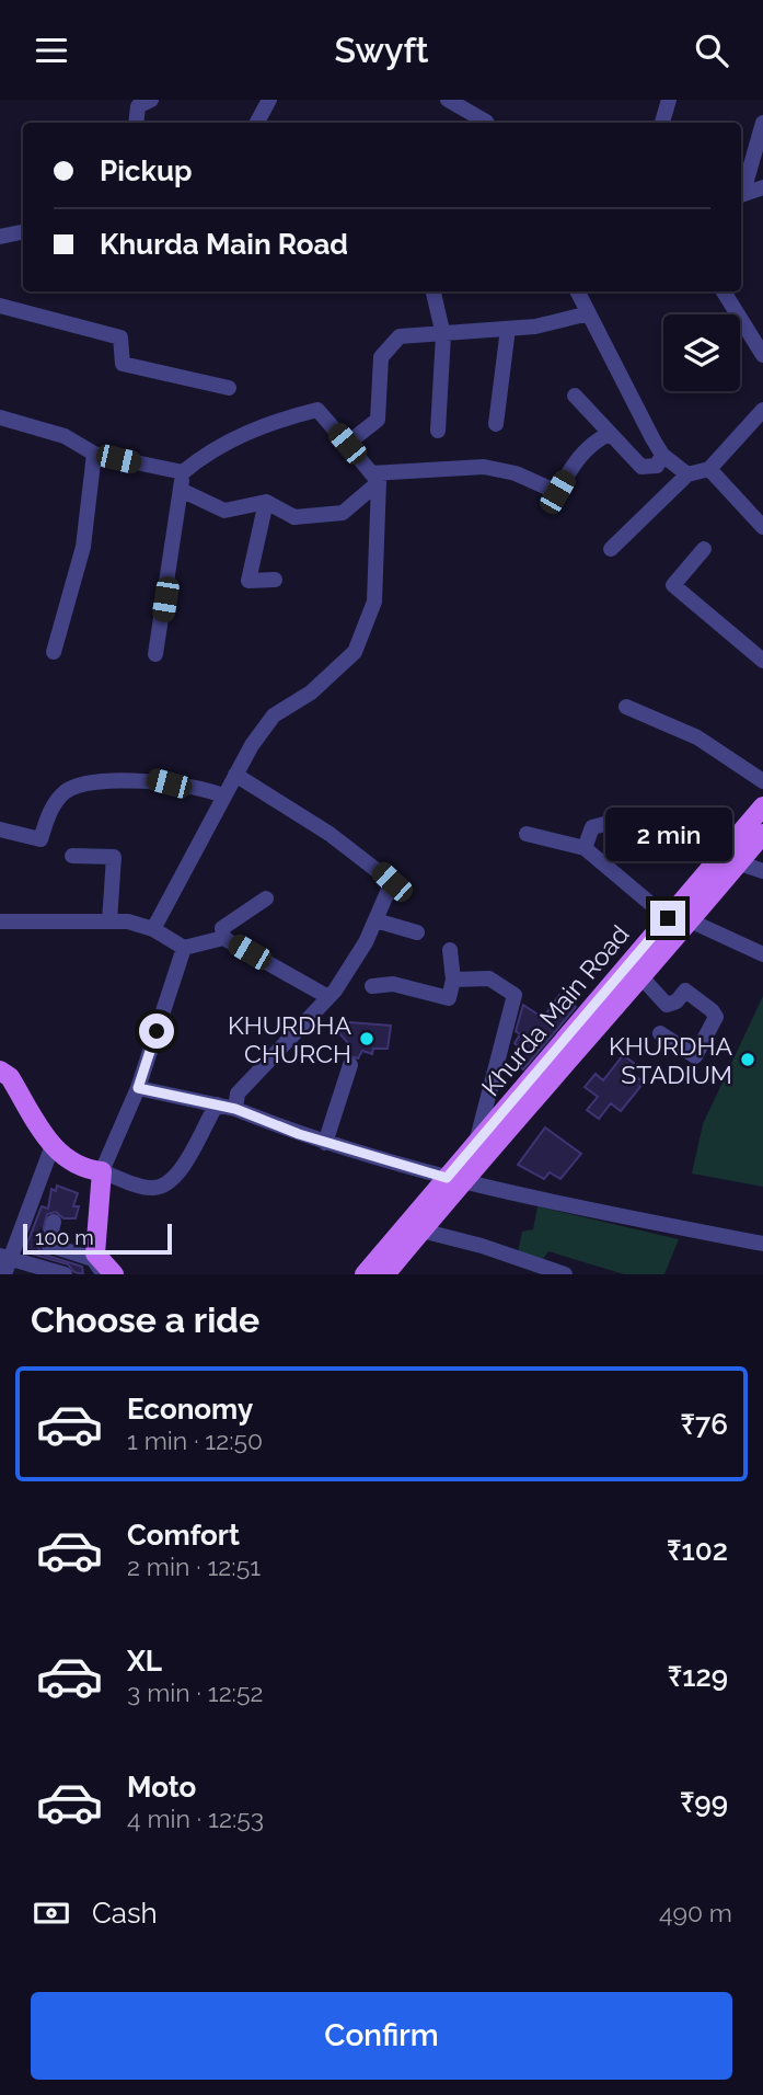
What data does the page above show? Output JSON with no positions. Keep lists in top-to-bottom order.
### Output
{
  "streets": {
    "main road": ["Khurda Main Road"]
  },
  "places": ["KHURDHA CHURCH", "KHURDHA STADIUM"],
  "scale_bar": "100 m",
  "page": {
    "header": "Swyft",
    "banner": ["Pickup", "Khurda Main Road"],
    "bubble": "2 min",
    "scale": "100 m",
    "heading": "Choose a ride",
    "list": [
      {
        "name": "Economy",
        "note": "1 min · 12:50",
        "value": "₹76"
      },
      {
        "name": "Comfort",
        "note": "2 min · 12:51",
        "value": "₹102"
      },
      {
        "name": "XL",
        "note": "3 min · 12:52",
        "value": "₹129"
      },
      {
        "name": "Moto",
        "note": "4 min · 12:53",
        "value": "₹99"
      }
    ],
    "pay": ["Cash", "490 m"],
    "buttons": "Confirm"
  }
}
